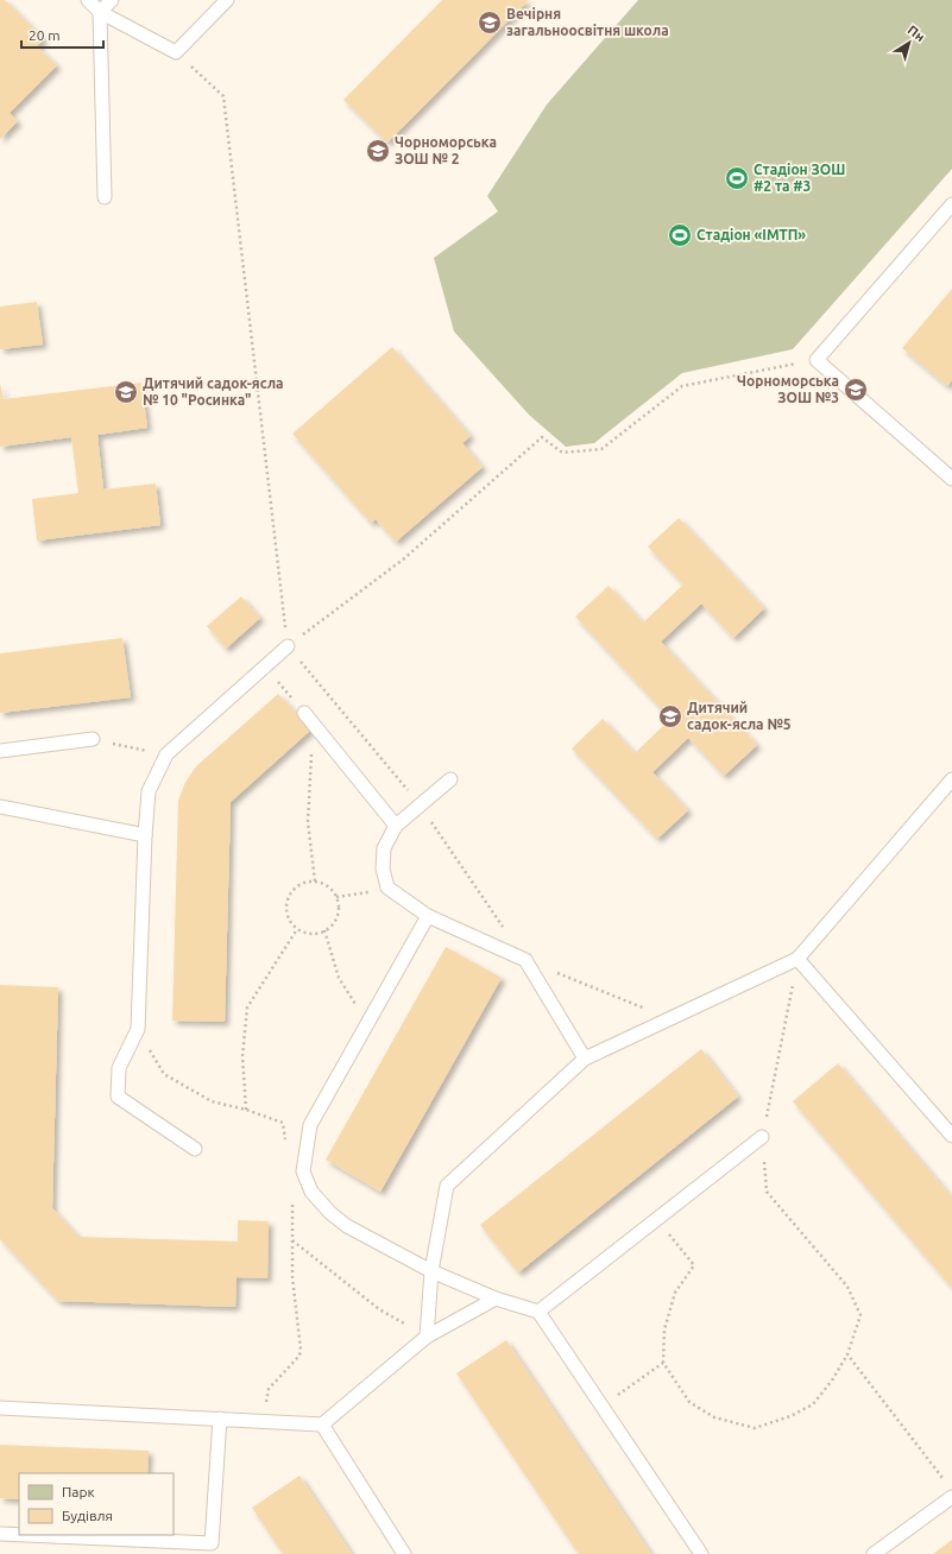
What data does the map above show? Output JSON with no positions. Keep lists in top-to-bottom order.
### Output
{
  "places": {
    "school or university": [
      "Вечірня загальноосвітня школа",
      "Чорноморська ЗОШ № 2",
      "Чорноморська ЗОШ №3",
      "Дитячий садок-ясла № 10 \"Росинка\"",
      "Дитячий садок-ясла №5"
    ],
    "sports": ["Стадіон ЗОШ #2 та #3", "Стадіон «ІМТП»"]
  },
  "legend": ["Парк", "Будівля"],
  "scale_bar": "20 m",
  "north": "top right"
}
